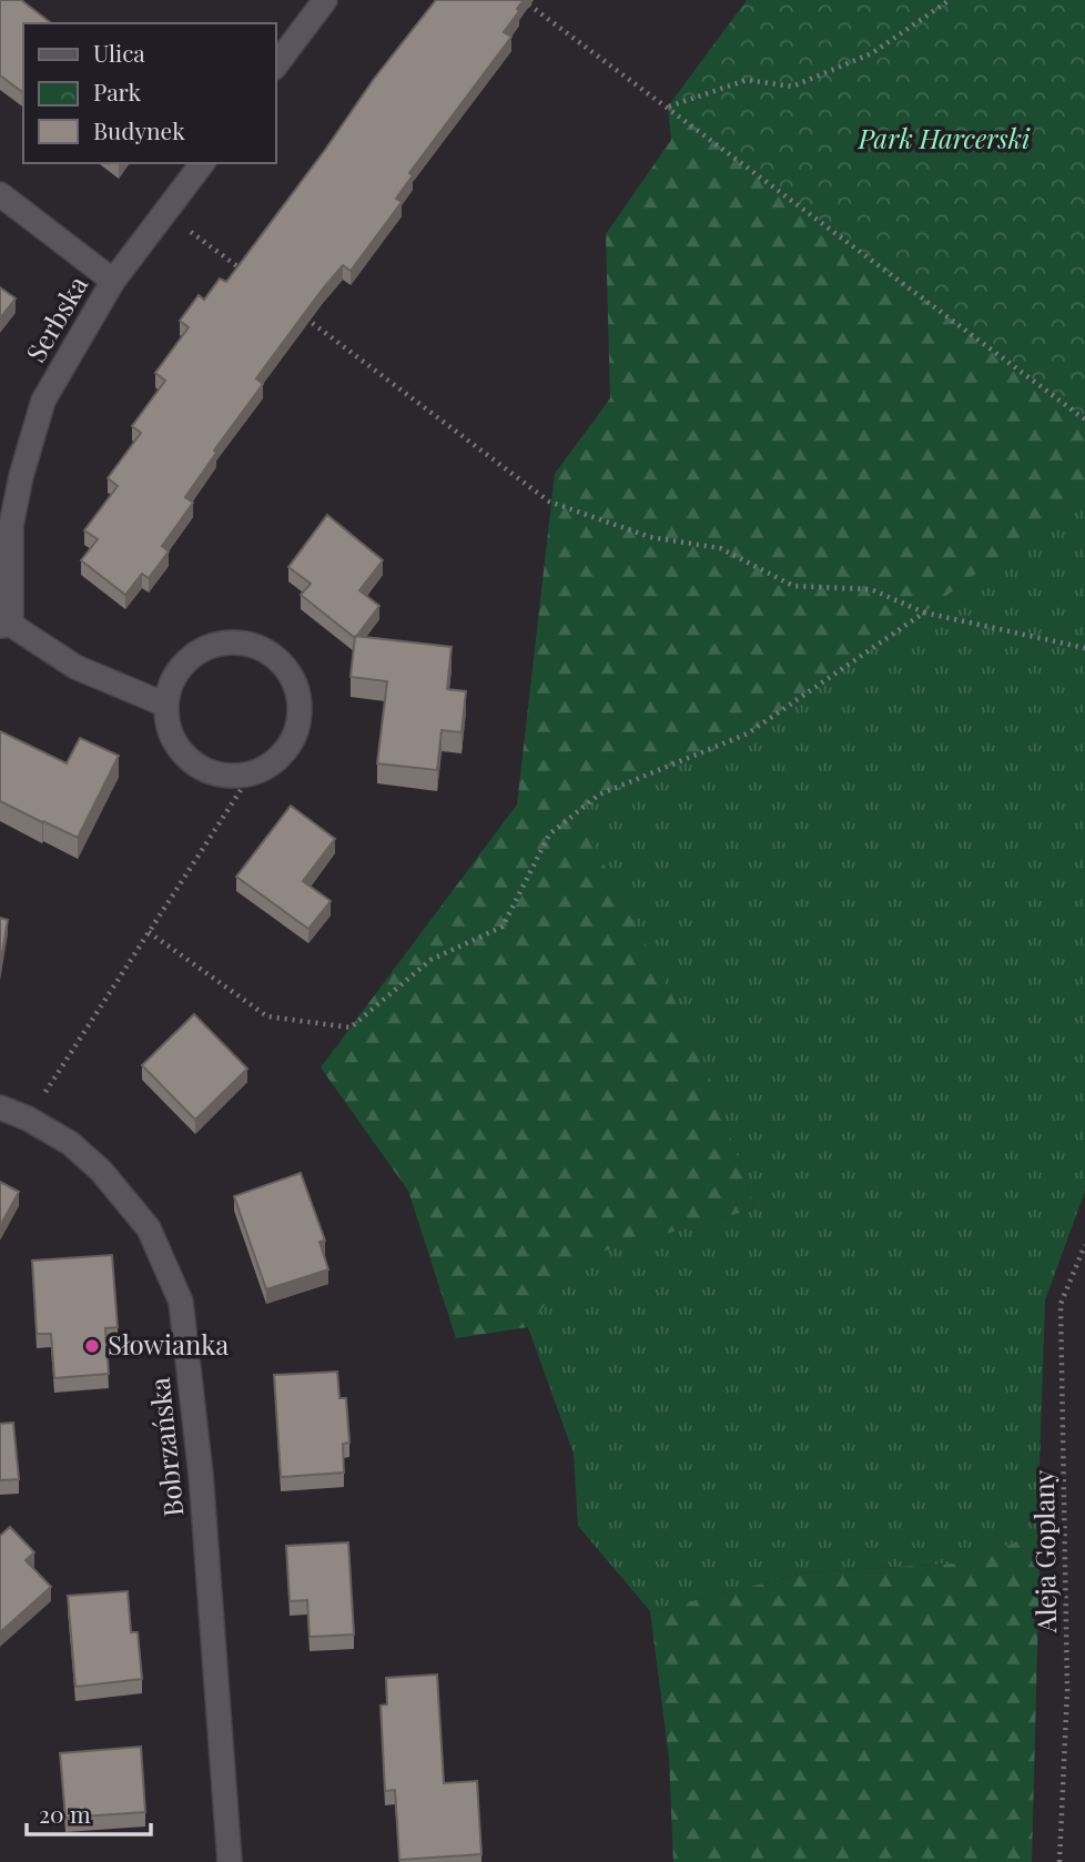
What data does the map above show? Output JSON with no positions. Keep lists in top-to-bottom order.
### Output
{
  "streets": {
    "street": ["Serbska", "Bobrzańska"],
    "path": ["Aleja Goplany"]
  },
  "parks": ["Park Harcerski"],
  "places": ["Słowianka"],
  "legend": ["Ulica", "Park", "Budynek"],
  "scale_bar": "20 m"
}
